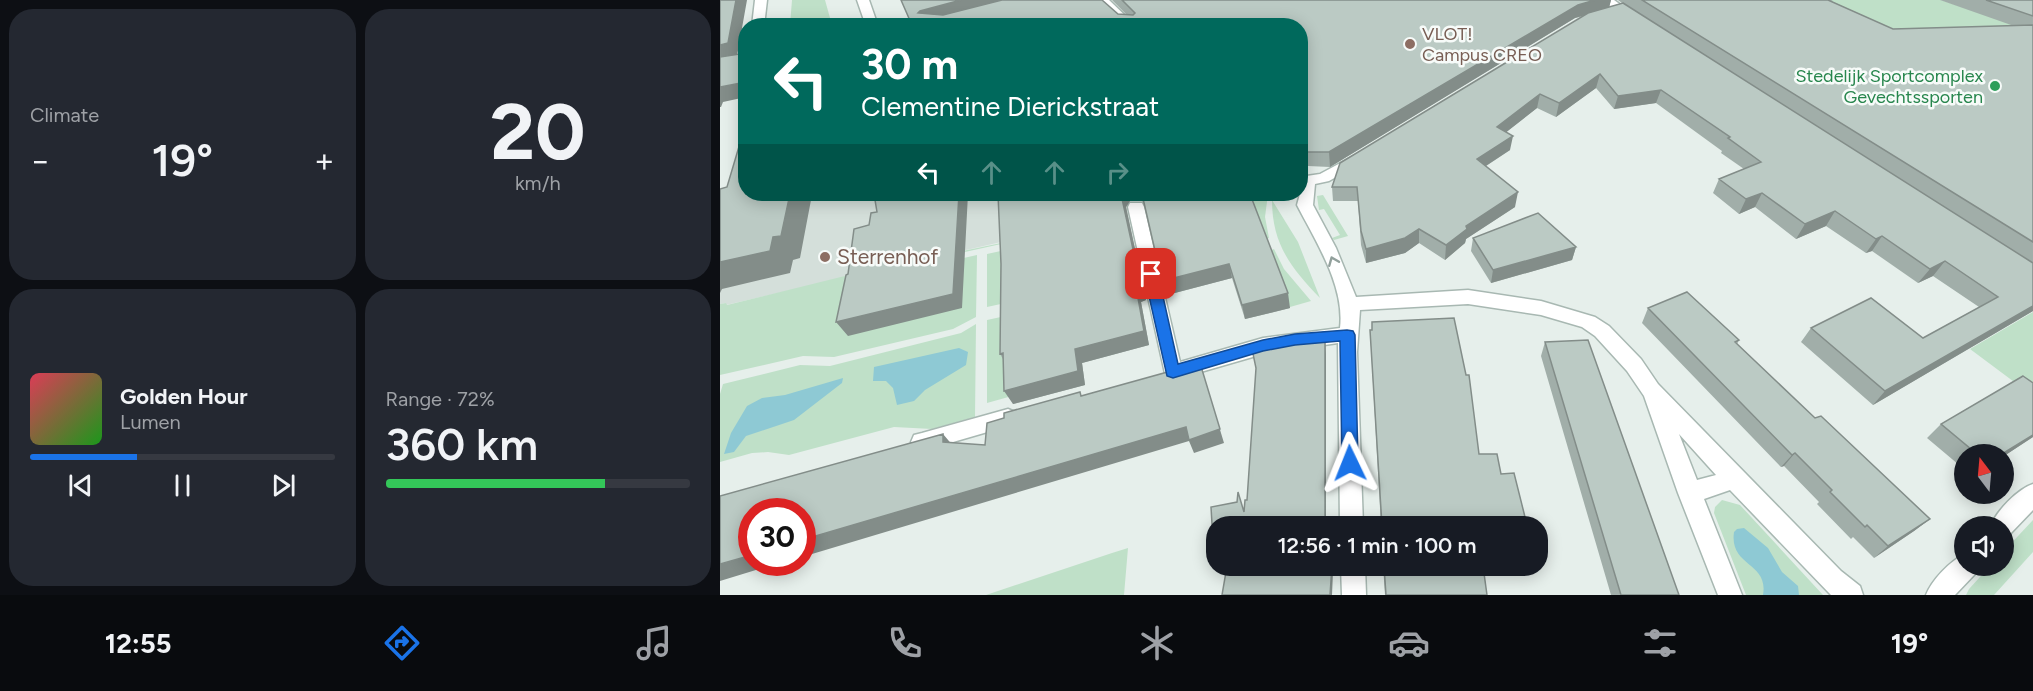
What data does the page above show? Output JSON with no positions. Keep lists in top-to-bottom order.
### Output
{
  "places": ["VLOT! Campus CREO", "Stedelijk Sportcomplex Gevechtssporten", "Sterrenhof"],
  "north": "top",
  "page": {
    "tile": [
      "Climate",
      ["20", "km/h"],
      ["Range · 72%", "360 km"]
    ],
    "turn": ["30 m", "Clementine Dierickstraat"],
    "heat": ["−", "19°", "+"],
    "song": ["Golden Hour", "Lumen"],
    "limit": "30",
    "trip": "12:56 · 1 min · 100 m",
    "tabs": ["12:55", "19°"]
  }
}
